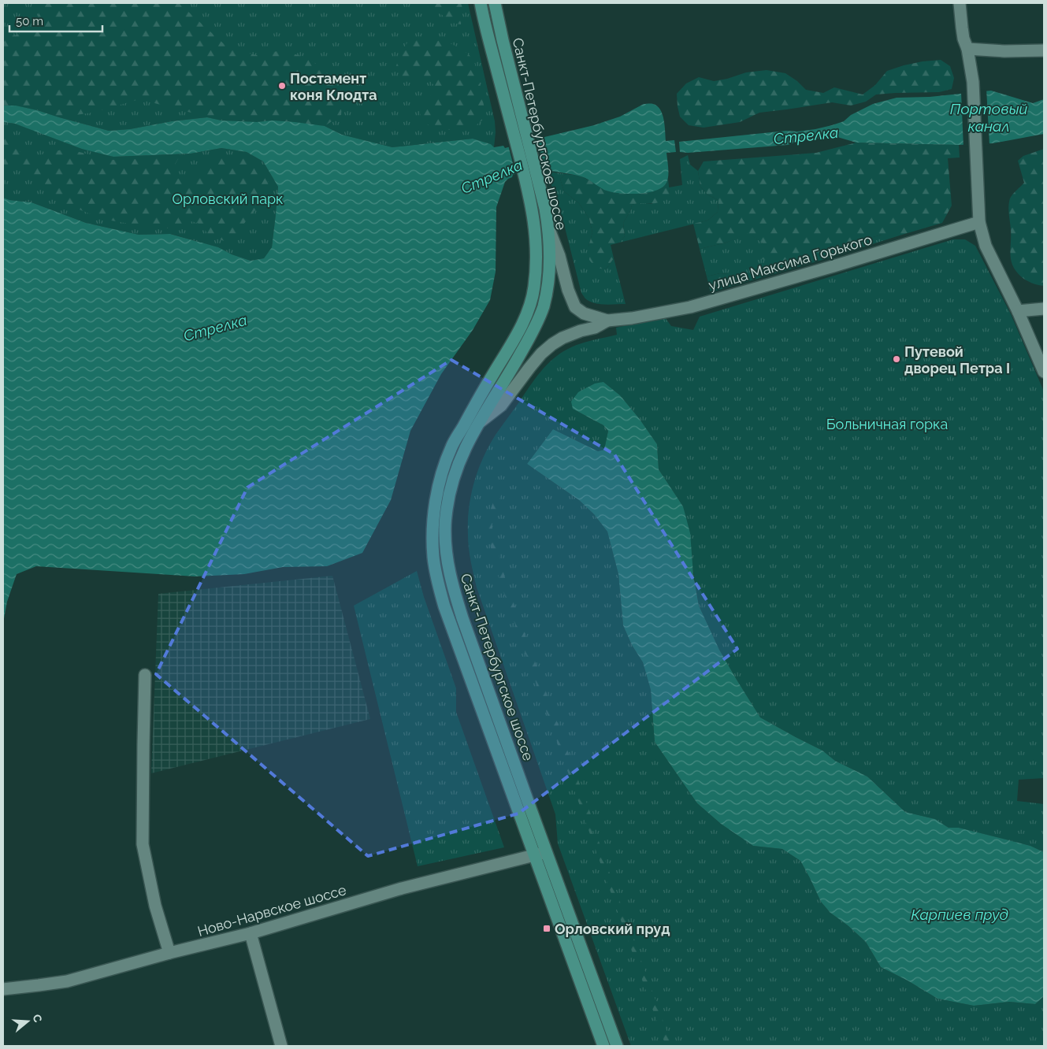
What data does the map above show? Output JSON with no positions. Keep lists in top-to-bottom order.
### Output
{
  "streets": {
    "main road": ["Санкт-Петербургское шоссе"],
    "street": ["улица Максима Горького", "Ново-Нарвское шоссе"]
  },
  "crossings": [
    ["Санкт-Петербургское шоссе", "Ново-Нарвское шоссе"]
  ],
  "water": ["Портовый канал", "Стрелка", "Карпиев пруд"],
  "parks": ["Орловский парк", "Больничная горка"],
  "places": {
    "other": ["Постамент коня Клодта", "Путевой дворец Петра I"],
    "transit": ["Орловский пруд"]
  },
  "scale_bar": "50 m",
  "north": "right"
}
